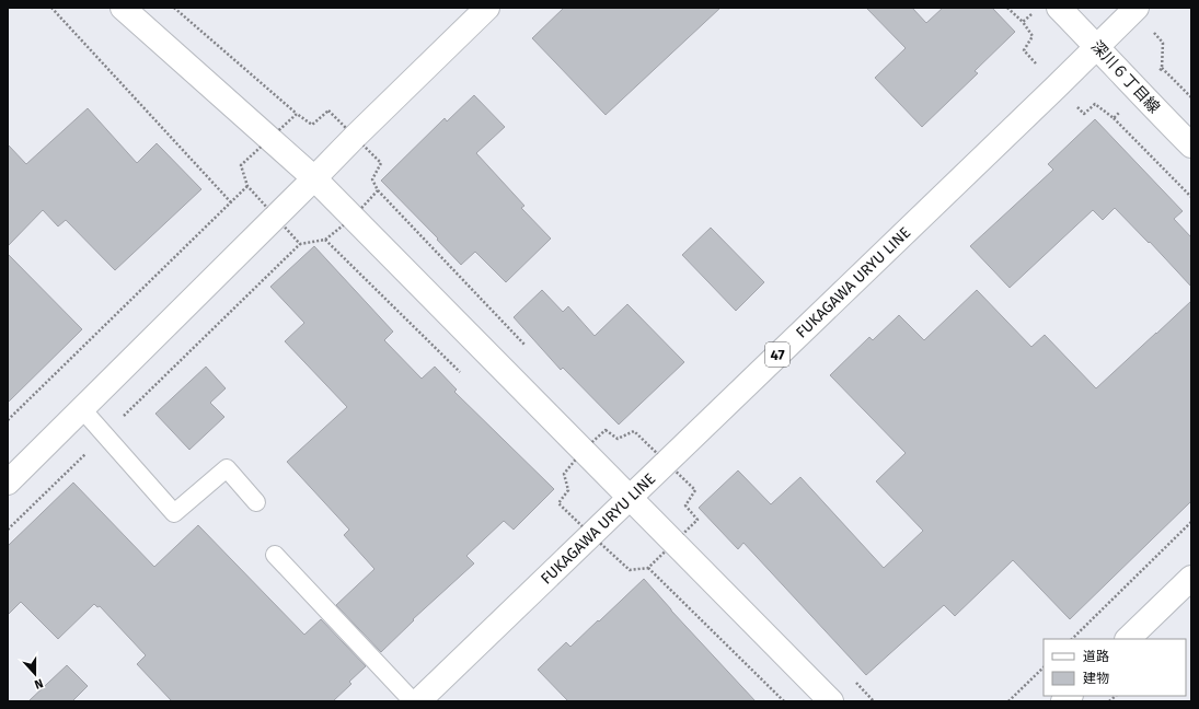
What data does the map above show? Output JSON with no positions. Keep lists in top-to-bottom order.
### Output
{
  "streets": {
    "street": ["深川６丁目線", "FUKAGAWA URYU LINE", "47"]
  },
  "crossings": [
    ["深川６丁目線", "FUKAGAWA URYU LINE"]
  ],
  "legend": ["道路", "建物"],
  "north": "bottom"
}
